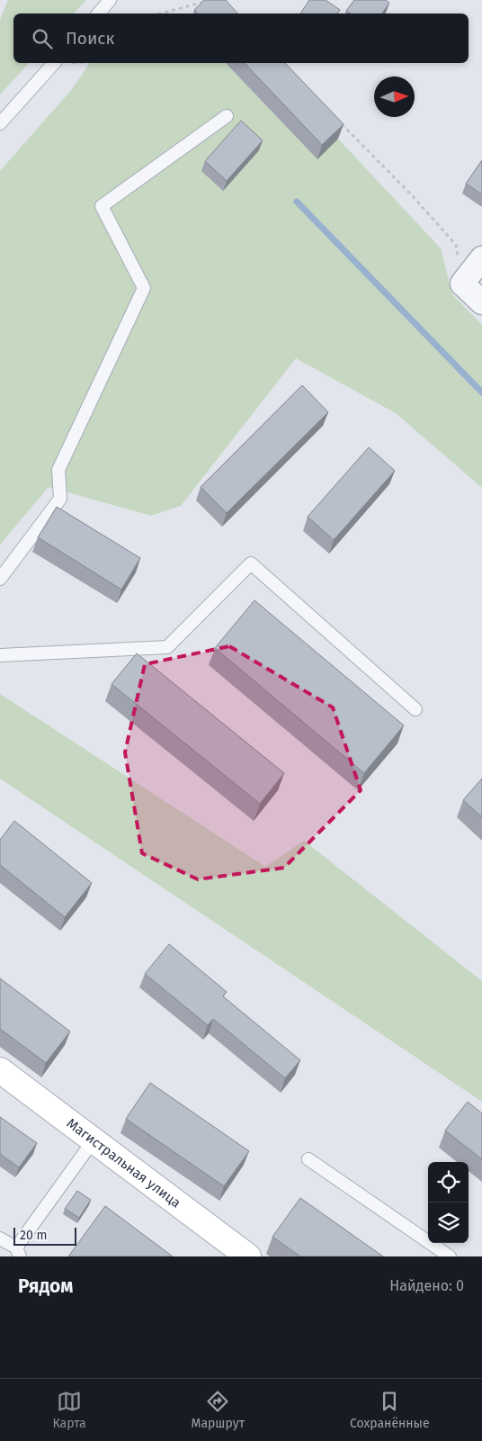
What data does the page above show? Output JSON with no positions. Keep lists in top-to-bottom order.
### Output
{
  "streets": {
    "street": ["Магистральная улица"]
  },
  "scale_bar": "20 m",
  "north": "right",
  "page": {
    "search": "Поиск",
    "scale": "20 m",
    "heading": ["Рядом", "Найдено: 0"],
    "nav": ["Карта", "Маршрут", "Сохранённые"]
  }
}
